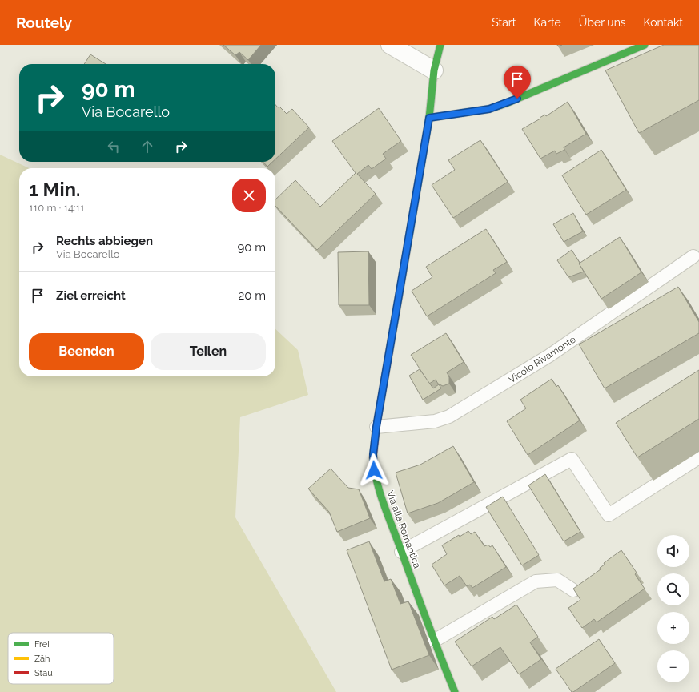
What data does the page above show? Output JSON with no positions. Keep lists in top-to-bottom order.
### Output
{
  "streets": {
    "street": ["Via alla Romantica"],
    "lane": ["Vicolo Rivamonte"]
  },
  "crossings": [
    ["Vicolo Rivamonte", "Via alla Romantica"]
  ],
  "legend": ["Frei", "Zäh", "Stau"],
  "page": {
    "header": "Routely",
    "nav": [
      "Start",
      "Karte",
      "Über uns",
      "Kontakt"
    ],
    "turn": ["90 m", "Via Bocarello"],
    "heading": ["1 Min.", "110 m · 14:11"],
    "list": [
      {
        "name": "Rechts abbiegen",
        "note": "Via Bocarello",
        "value": "90 m"
      },
      {
        "name": "Ziel erreicht",
        "value": "20 m"
      }
    ],
    "buttons": ["Beenden", "Teilen"],
    "map_buttons": ["+", "−"]
  }
}
